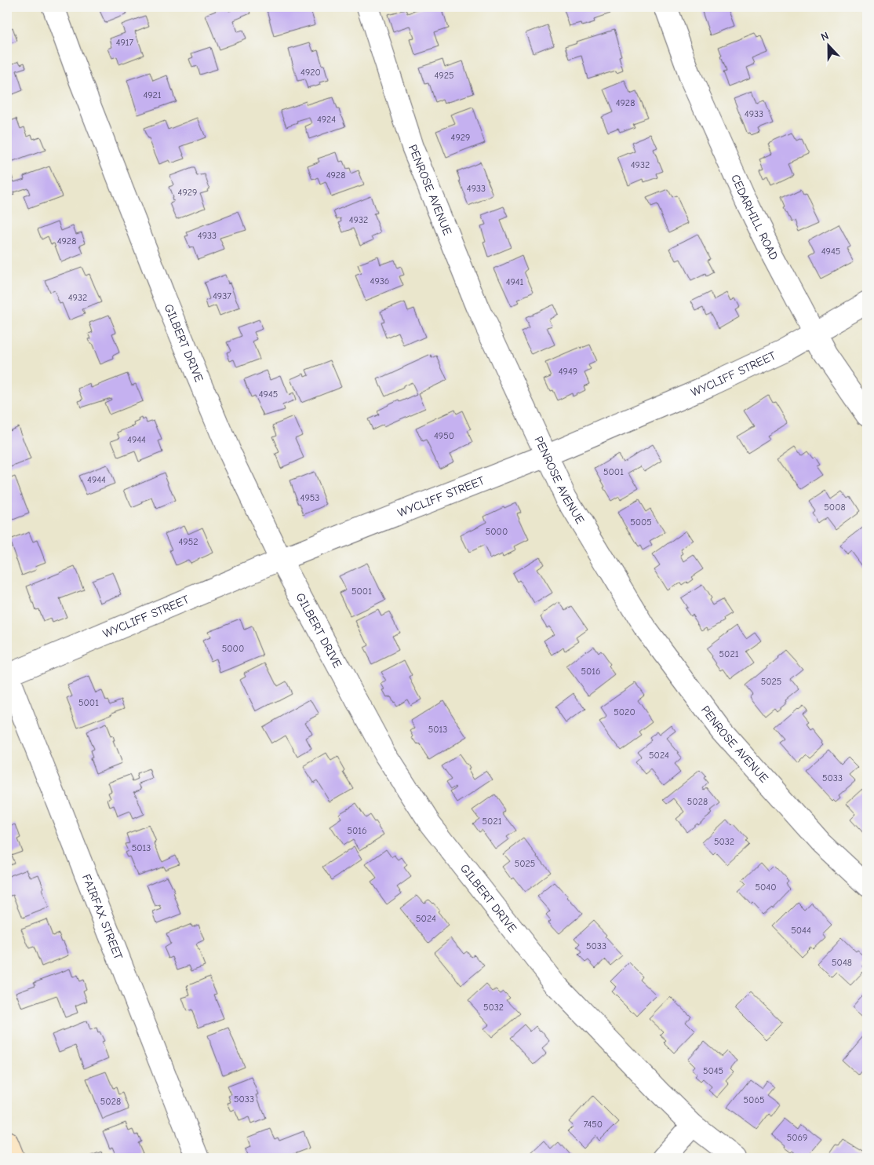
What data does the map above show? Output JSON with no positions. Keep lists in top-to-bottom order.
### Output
{
  "streets": {
    "street": [
      "PENROSE AVENUE",
      "CEDARHILL ROAD",
      "GILBERT DRIVE",
      "WYCLIFF STREET",
      "FAIRFAX STREET"
    ]
  },
  "crossings": [
    ["PENROSE AVENUE", "WYCLIFF STREET"],
    ["CEDARHILL ROAD", "WYCLIFF STREET"],
    ["GILBERT DRIVE", "WYCLIFF STREET"],
    ["WYCLIFF STREET", "FAIRFAX STREET"]
  ],
  "house_numbers": [
    "4917",
    "4920",
    "4925",
    "4921",
    "4928",
    "4933",
    "4924",
    "4929",
    "4932",
    "4928",
    "4933",
    "4929",
    "4932",
    "4933",
    "4928",
    "4945",
    "4936",
    "4941",
    "4937",
    "4932",
    "4949",
    "4945",
    "4950",
    "4944",
    "5001",
    "4944",
    "4953",
    "5008",
    "5005",
    "5000",
    "4952",
    "5001",
    "5000",
    "5021",
    "5016",
    "5025",
    "5001",
    "5020",
    "5013",
    "5024",
    "5033",
    "5028",
    "5021",
    "5016",
    "5032",
    "5013",
    "5025",
    "5040",
    "5024",
    "5044",
    "5033",
    "5048",
    "5032",
    "5045",
    "5033",
    "5065",
    "5028",
    "7450",
    "5069"
  ],
  "north": "top"
}
